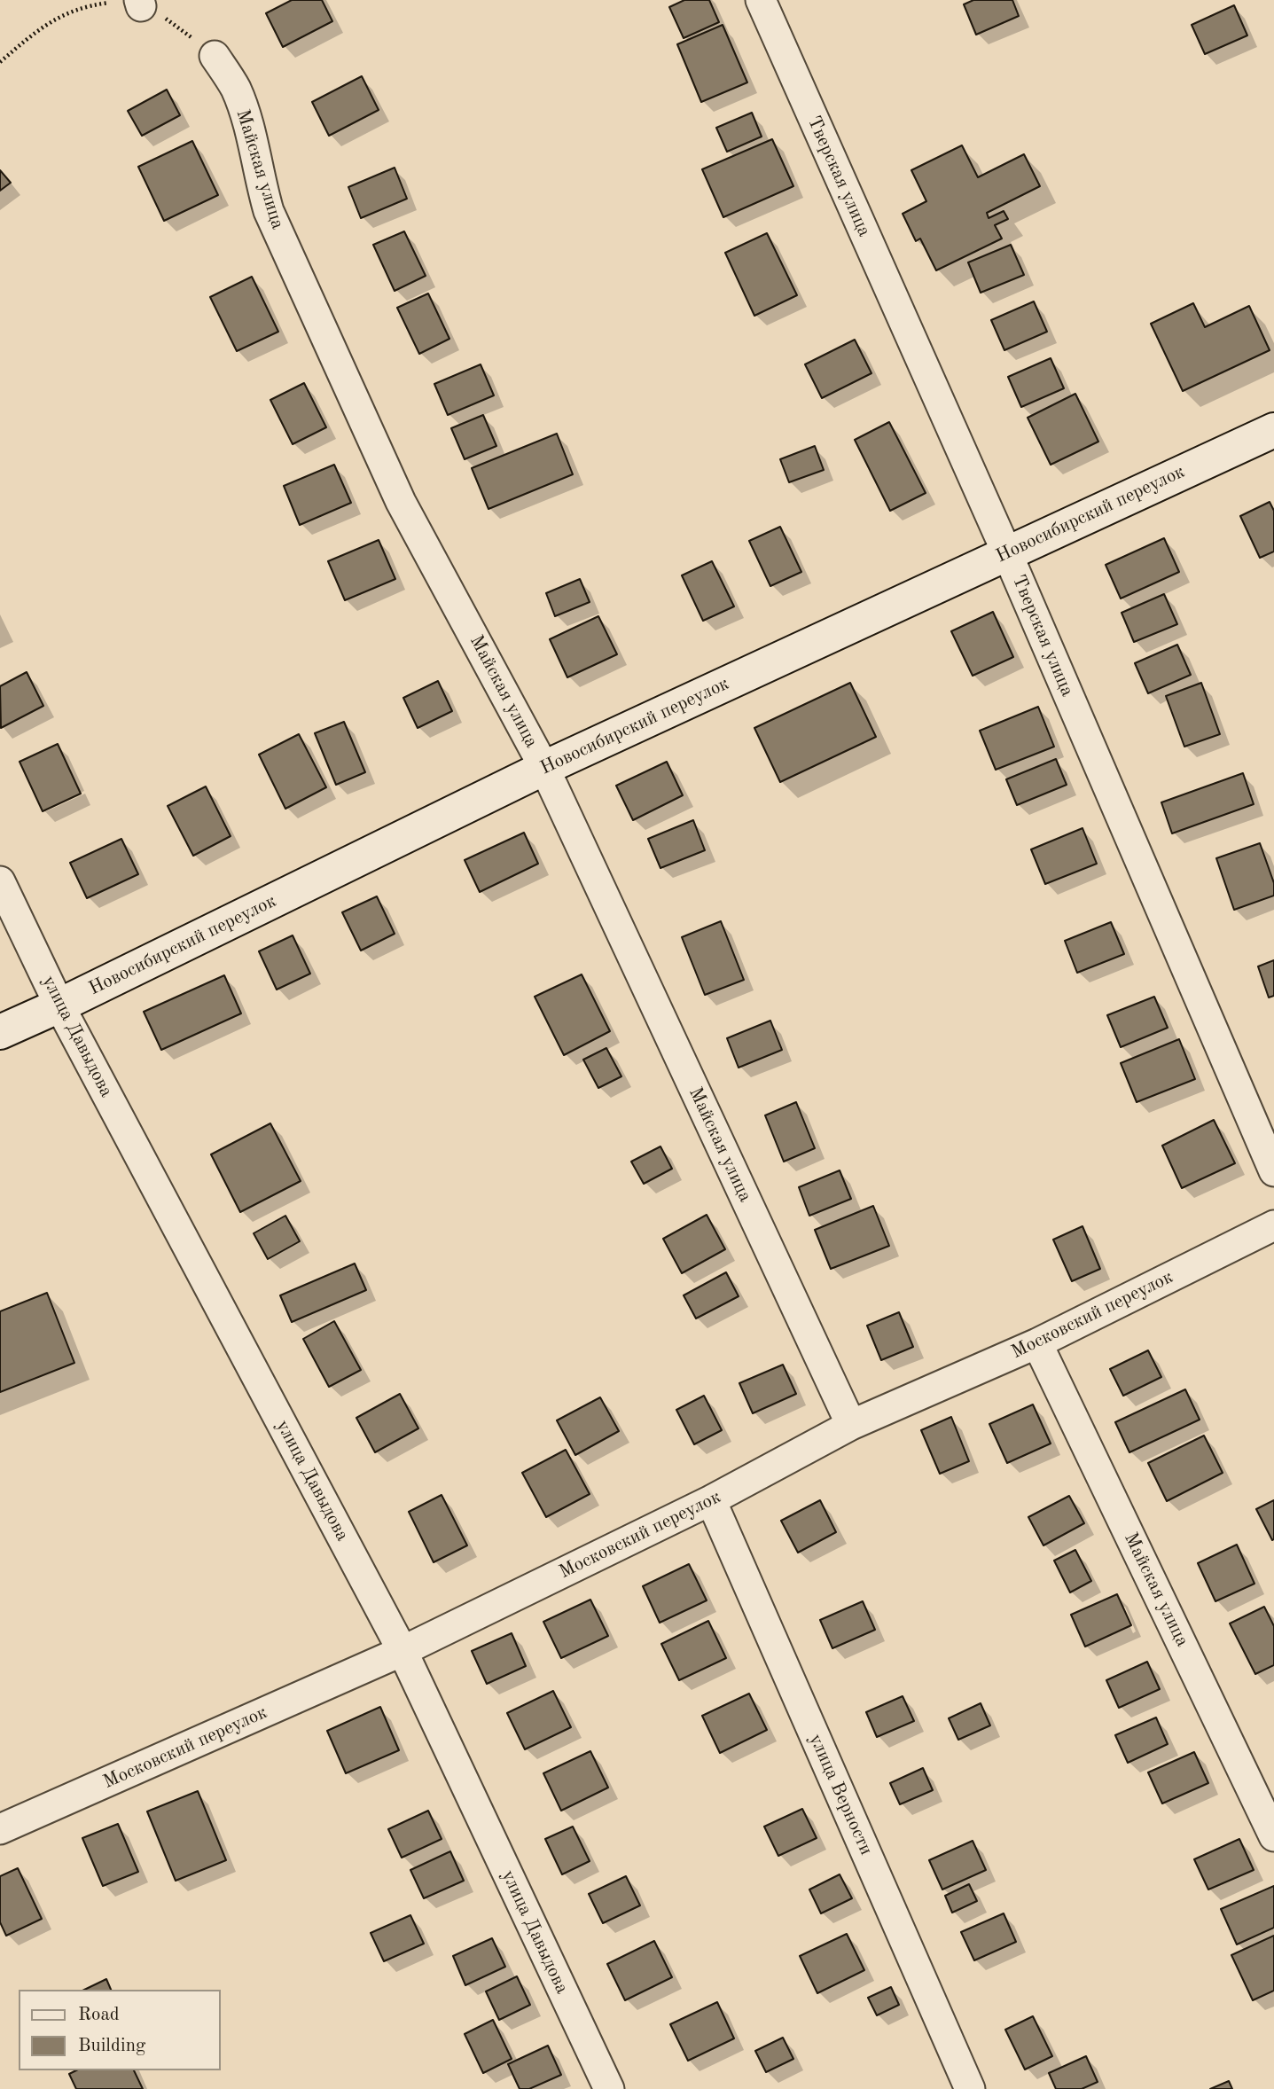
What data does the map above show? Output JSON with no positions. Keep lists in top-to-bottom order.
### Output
{
  "streets": {
    "street": [
      "Майская улица",
      "Тверская улица",
      "Новосибирский переулок",
      "улица Давыдова",
      "Московский переулок",
      "улица Верности"
    ]
  },
  "crossings": [
    ["Майская улица", "Новосибирский переулок"],
    ["Майская улица", "Московский переулок"],
    ["Тверская улица", "Новосибирский переулок"],
    ["Новосибирский переулок", "улица Давыдова"],
    ["улица Давыдова", "Московский переулок"],
    ["Московский переулок", "улица Верности"]
  ],
  "legend": ["Road", "Building"]
}
